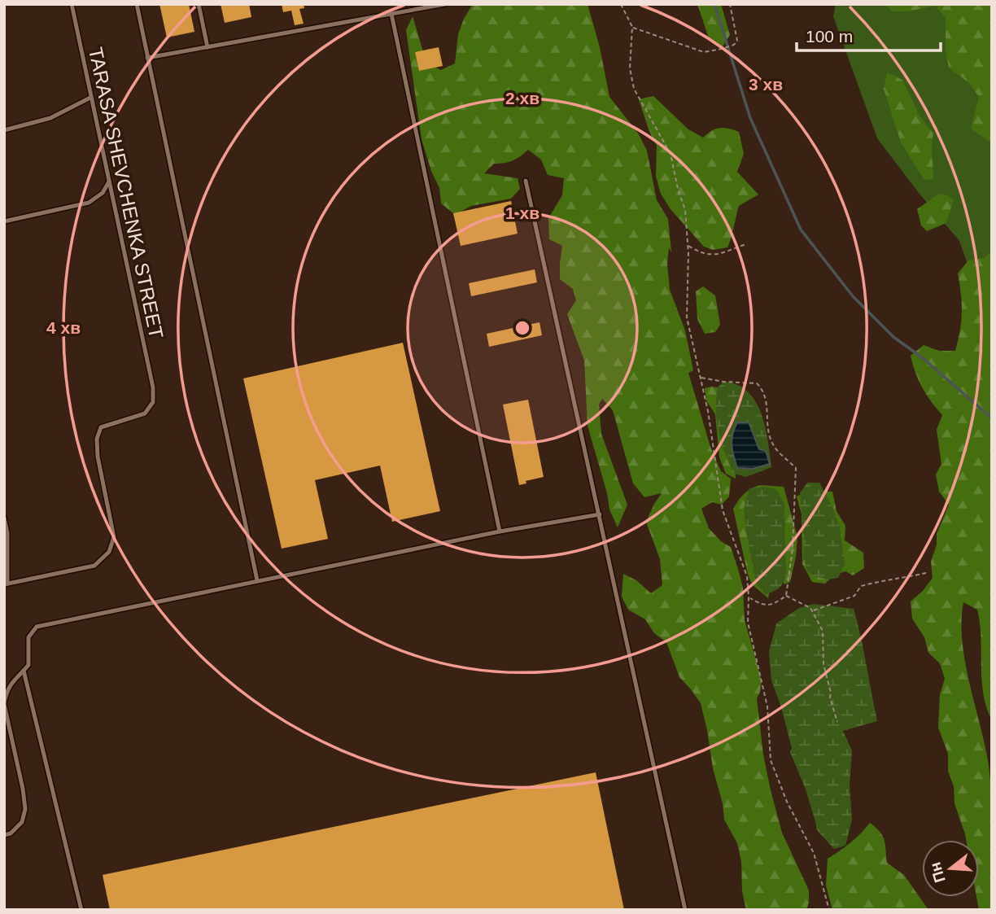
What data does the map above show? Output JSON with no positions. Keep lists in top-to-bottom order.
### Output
{
  "streets": {
    "lane": ["TARASA SHEVCHENKA STREET"]
  },
  "scale_bar": "100 m",
  "north": "left",
  "rings": [
    "3 хв",
    "2 хв",
    "1 хв",
    "4 хв"
  ]
}
